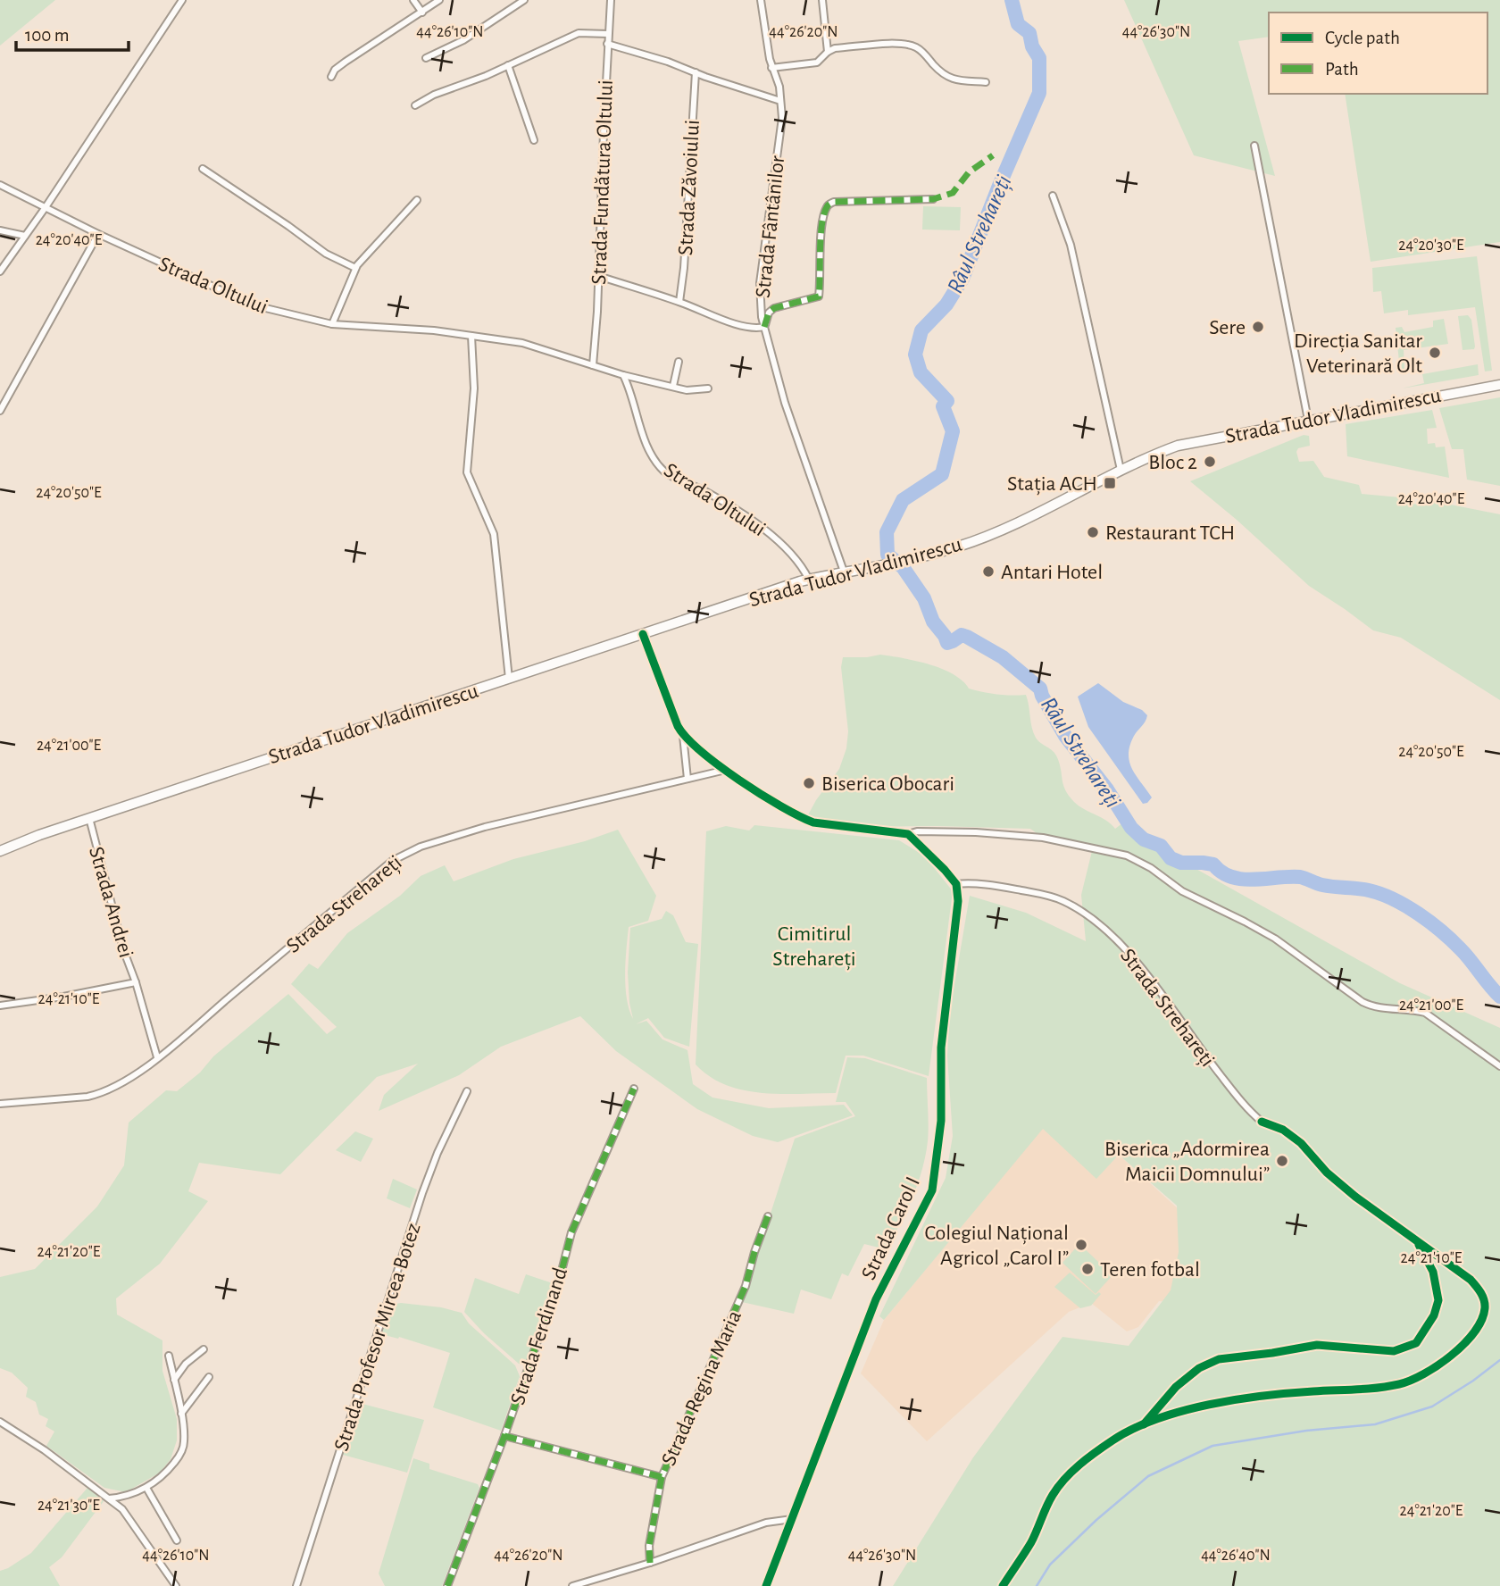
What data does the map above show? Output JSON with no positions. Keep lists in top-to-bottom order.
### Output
{
  "streets": {
    "main road": ["Strada Tudor Vladimirescu"],
    "street": [
      "Strada Fundătura Oltului",
      "Strada Zăvoiului",
      "Strada Fântânilor",
      "Strada Oltului",
      "Strada Andrei",
      "Strada Strehareți",
      "Strada Carol I",
      "Strada Ferdinand",
      "Strada Profesor Mircea Botez",
      "Strada Regina Maria"
    ]
  },
  "crossings": [
    ["Strada Fundătura Oltului", "Strada Fântânilor"],
    ["Strada Fundătura Oltului", "Strada Oltului"],
    ["Strada Zăvoiului", "Strada Fântânilor"],
    ["Strada Oltului", "Strada Tudor Vladimirescu"],
    ["Strada Tudor Vladimirescu", "Strada Andrei"],
    ["Strada Andrei", "Strada Strehareți"],
    ["Strada Strehareți", "Strada Carol I"]
  ],
  "water": ["Râul Strehareți"],
  "parks": ["Cimitirul Strehareți"],
  "places": {
    "other": [
      "Sere",
      "Direcția Sanitar Veterinară Olt",
      "Bloc 2",
      "Restaurant TCH",
      "Antari Hotel",
      "Biserica Obocari",
      "Biserica „Adormirea Maicii Domnului”",
      "Colegiul Național Agricol „Carol I”",
      "Teren fotbal"
    ],
    "transit": ["Stația ACH"]
  },
  "legend": ["Cycle path", "Path"],
  "scale_bar": "100 m",
  "coordinates": [
    "44°26'10\"N",
    "44°26'20\"N",
    "44°26'30\"N",
    "24°20'40\"E",
    "24°20'30\"E",
    "24°20'50\"E",
    "24°21'00\"E",
    "24°21'10\"E",
    "24°21'20\"E",
    "24°21'30\"E",
    "44°26'40\"N"
  ]
}
